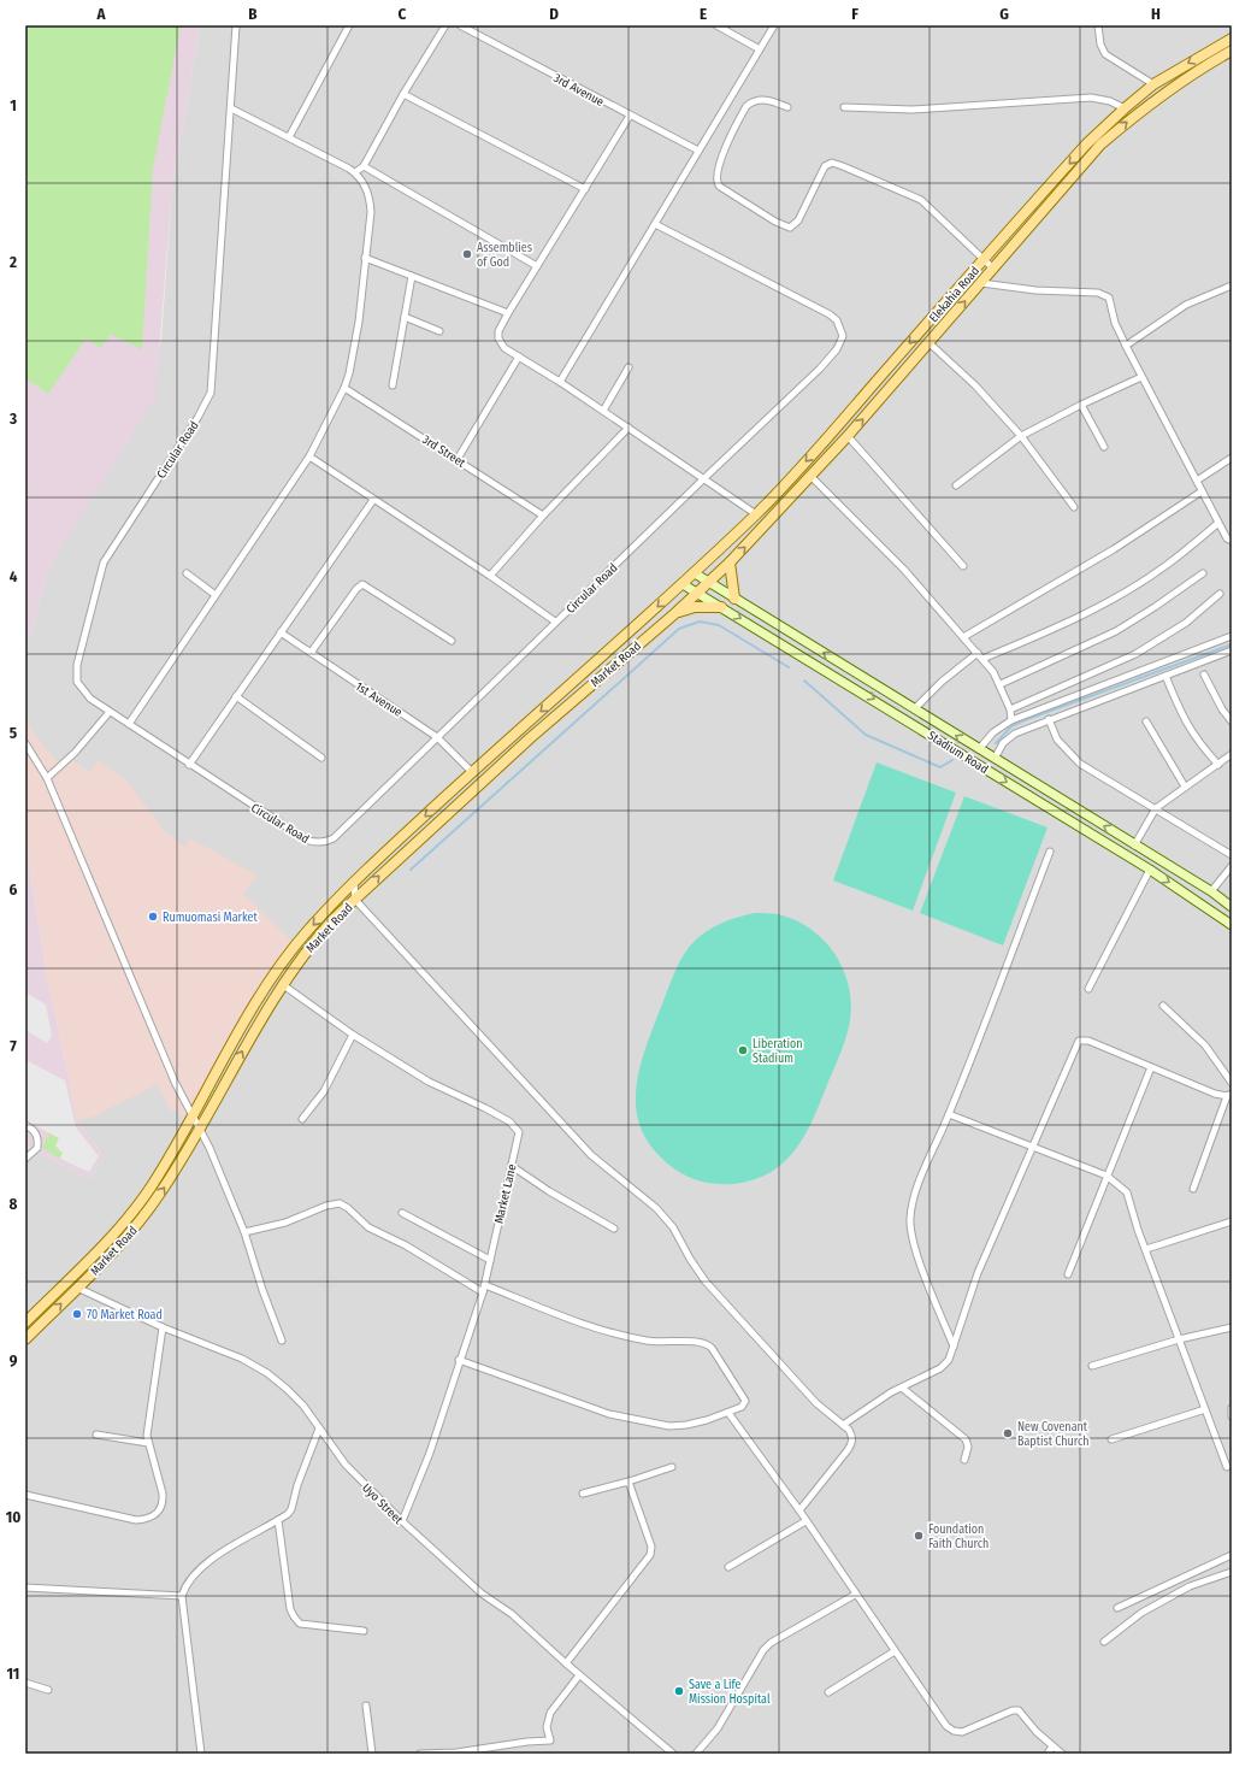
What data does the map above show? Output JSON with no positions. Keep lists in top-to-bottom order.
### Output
{
  "streets": {
    "main road": ["Elekahia Road", "Market Road", "Stadium Road"],
    "street": [
      "3rd Avenue",
      "Circular Road",
      "3rd Street",
      "1st Avenue",
      "Market Lane",
      "Uyo Street"
    ]
  },
  "crossings": [
    ["Elekahia Road", "Market Road"],
    ["Elekahia Road", "Stadium Road"],
    ["Circular Road", "1st Avenue"],
    ["Market Road", "1st Avenue"],
    ["Market Road", "Stadium Road"],
    ["Market Road", "Market Lane"],
    ["Market Road", "Uyo Street"],
    ["Market Lane", "Uyo Street"]
  ],
  "places": [
    "Assemblies of God",
    "Rumuomasi Market",
    "Liberation Stadium",
    "70 Market Road",
    "New Covenant Baptist Church",
    "Foundation Faith Church",
    "Save a Life Mission Hospital"
  ],
  "grid": {
    "columns": [
      "A",
      "B",
      "C",
      "D",
      "E",
      "F",
      "G",
      "H"
    ],
    "rows": [
      "1",
      "2",
      "3",
      "4",
      "5",
      "6",
      "7",
      "8",
      "9",
      "10",
      "11"
    ]
  }
}
